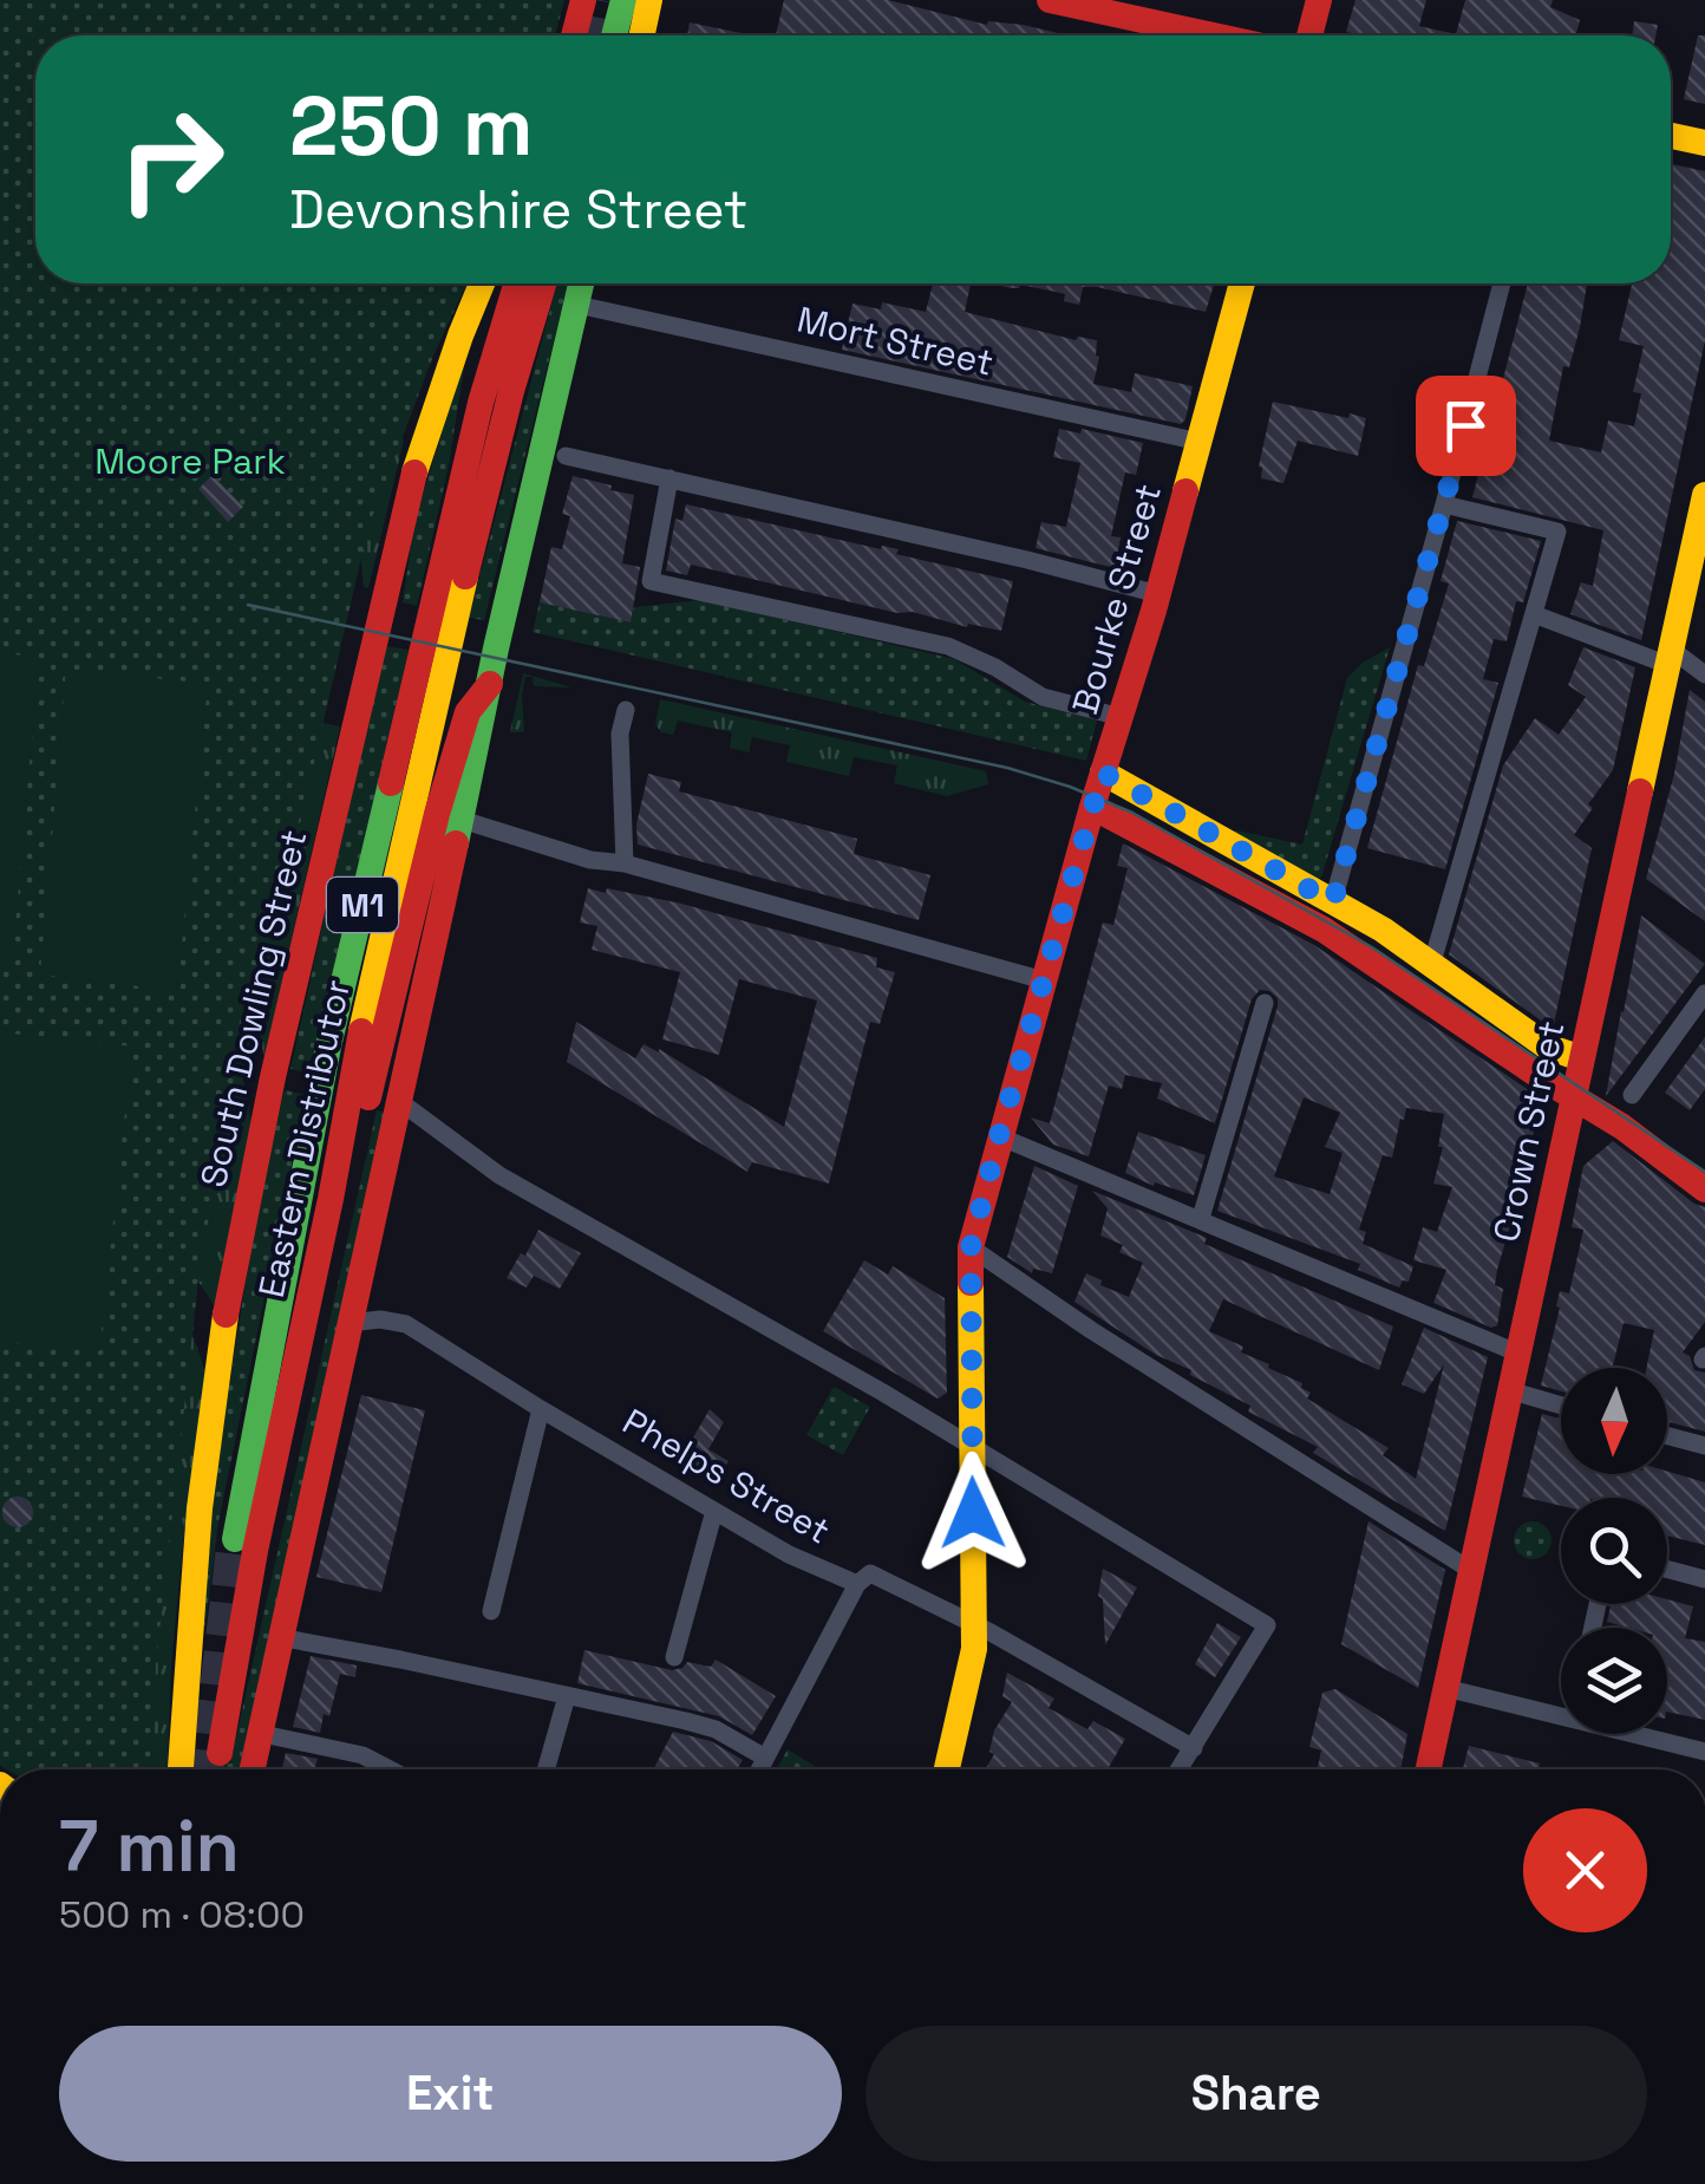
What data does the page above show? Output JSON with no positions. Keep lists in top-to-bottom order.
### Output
{
  "streets": {
    "main road": [
      "Bourke Street",
      "M1",
      "South Dowling Street",
      "Crown Street",
      "Eastern Distributor"
    ],
    "street": ["Mort Street", "Phelps Street"]
  },
  "crossings": [
    ["Mort Street", "Bourke Street"],
    ["Bourke Street", "Phelps Street"],
    ["M1", "Eastern Distributor"]
  ],
  "parks": ["Moore Park"],
  "north": "bottom",
  "page": {
    "turn": ["250 m", "Devonshire Street"],
    "heading": ["7 min", "500 m · 08:00"],
    "buttons": ["Exit", "Share"]
  }
}
